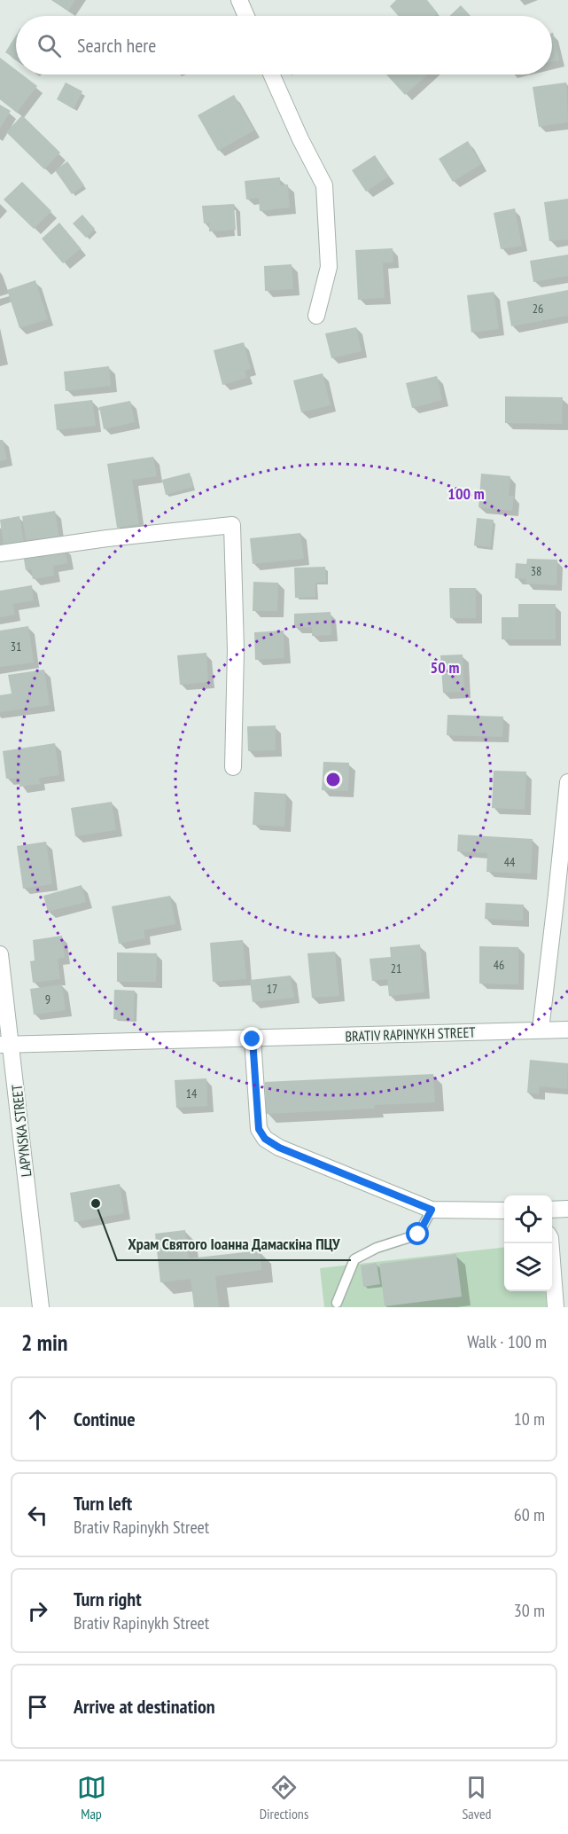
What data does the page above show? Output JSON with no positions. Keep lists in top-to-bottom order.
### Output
{
  "streets": {
    "street": ["BRATIV RAPINYKH STREET", "LAPYNSKA STREET"]
  },
  "crossings": [
    ["BRATIV RAPINYKH STREET", "LAPYNSKA STREET"]
  ],
  "places": ["Храм Святого Іоанна Дамаскіна ПЦУ"],
  "house_numbers": [
    "26",
    "38",
    "31",
    "44",
    "46",
    "21",
    "17",
    "9",
    "14"
  ],
  "page": {
    "search": "Search here",
    "heading": ["2 min", "Walk · 100 m"],
    "list": [
      ["Continue", "10 m"],
      ["Turn left", "Brativ Rapinykh Street", "60 m"],
      ["Turn right", "Brativ Rapinykh Street", "30 m"],
      "Arrive at destination"
    ],
    "nav": ["Map", "Directions", "Saved"]
  },
  "rings": ["100 m", "50 m"]
}
